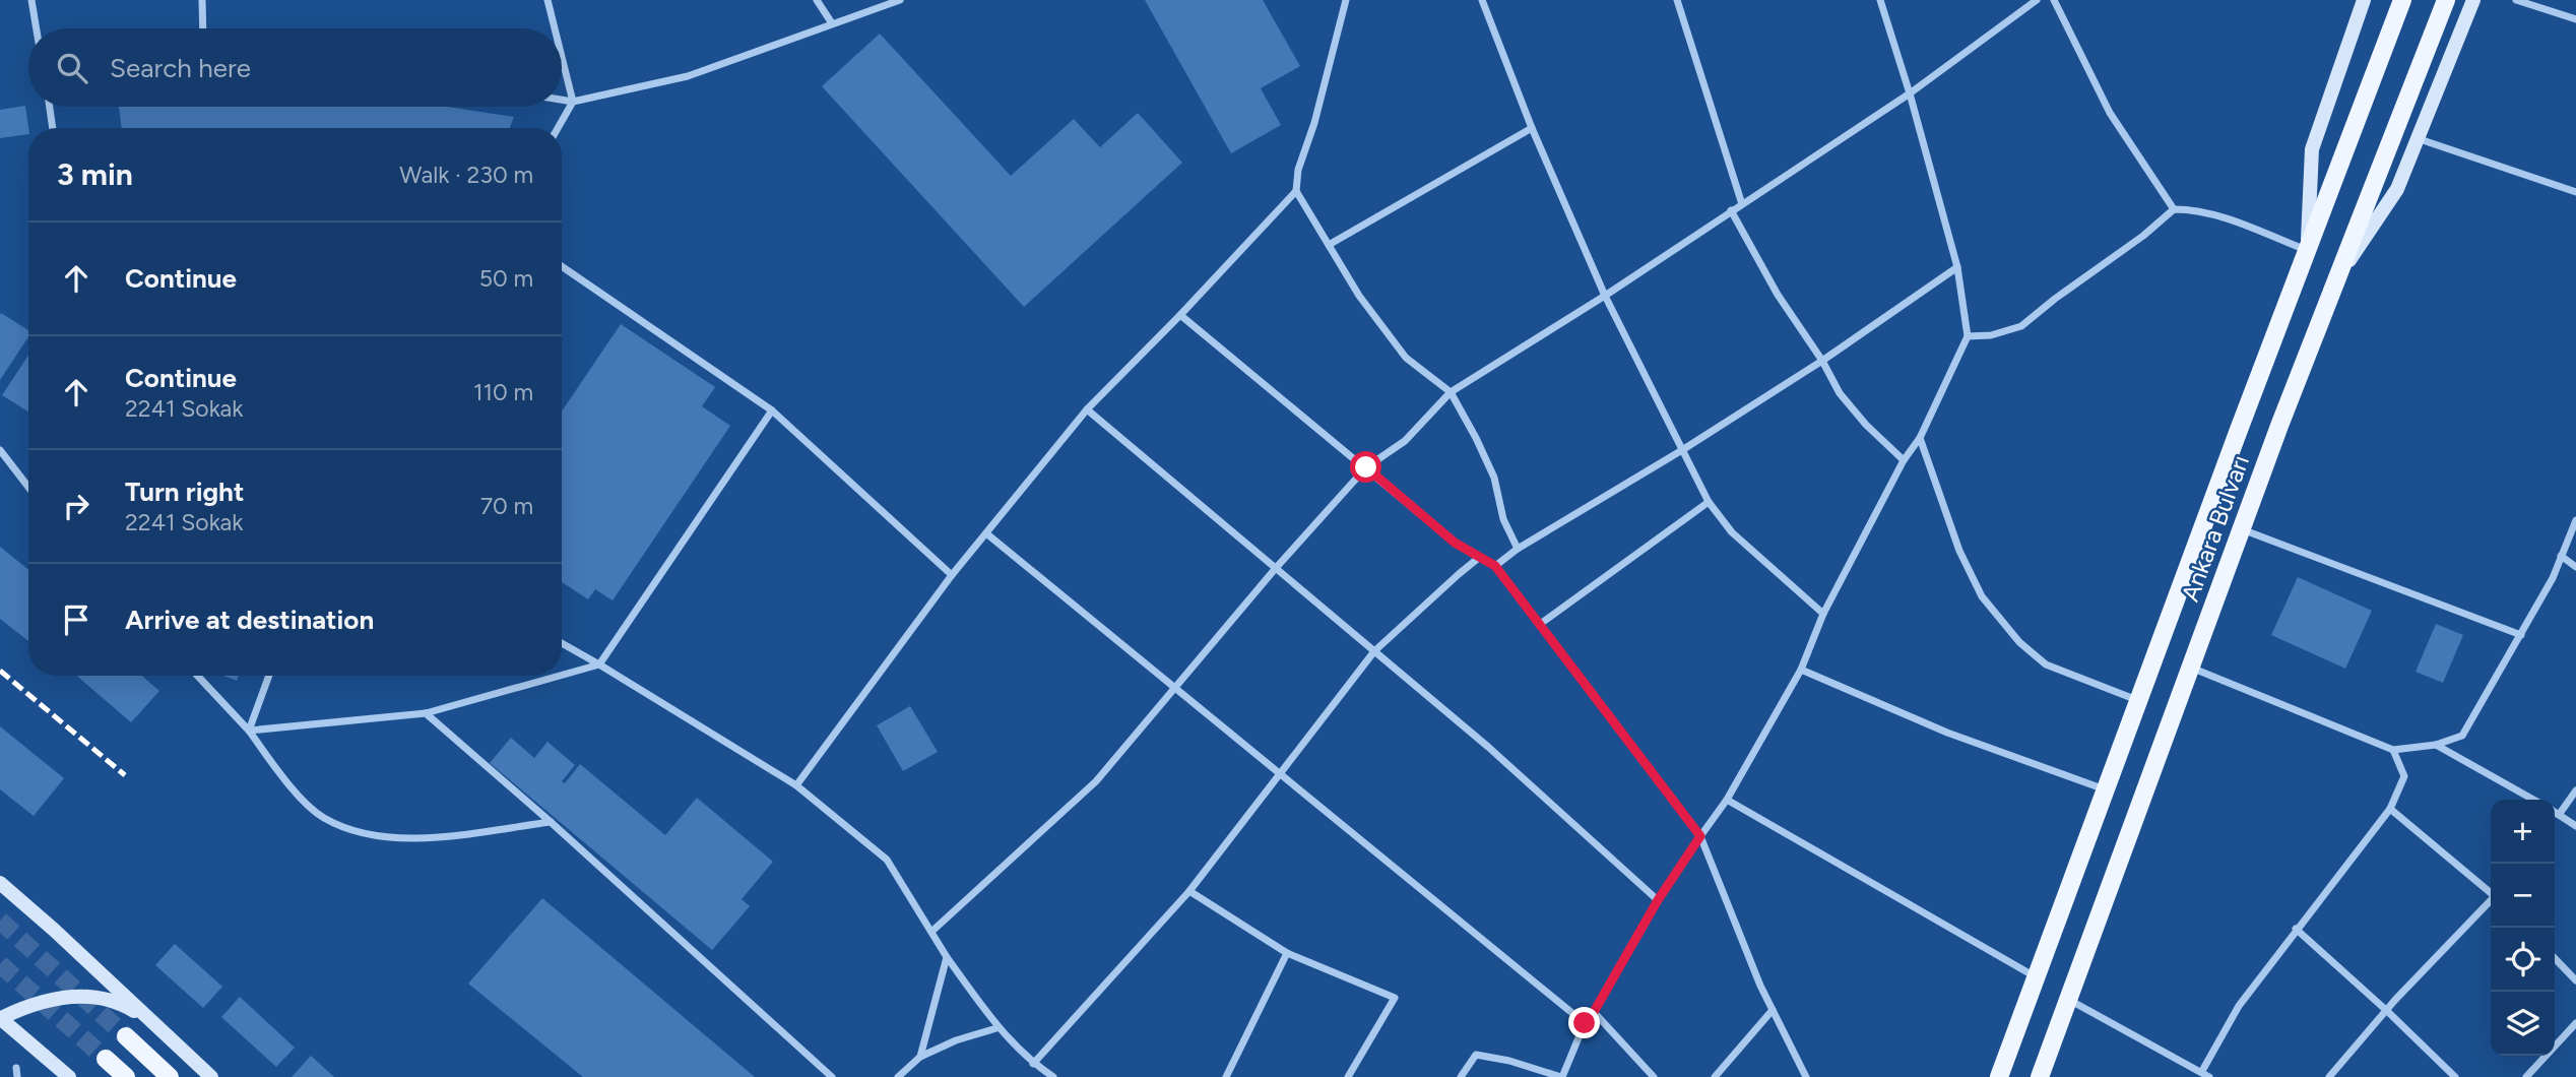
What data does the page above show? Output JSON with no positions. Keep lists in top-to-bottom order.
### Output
{
  "streets": {
    "main road": ["Ankara Bulvarı"]
  },
  "page": {
    "search": "Search here",
    "heading": ["3 min", "Walk · 230 m"],
    "list": [
      ["Continue", "50 m"],
      ["Continue", "2241 Sokak", "110 m"],
      ["Turn right", "2241 Sokak", "70 m"],
      "Arrive at destination"
    ],
    "map_buttons": ["+", "−"]
  }
}
